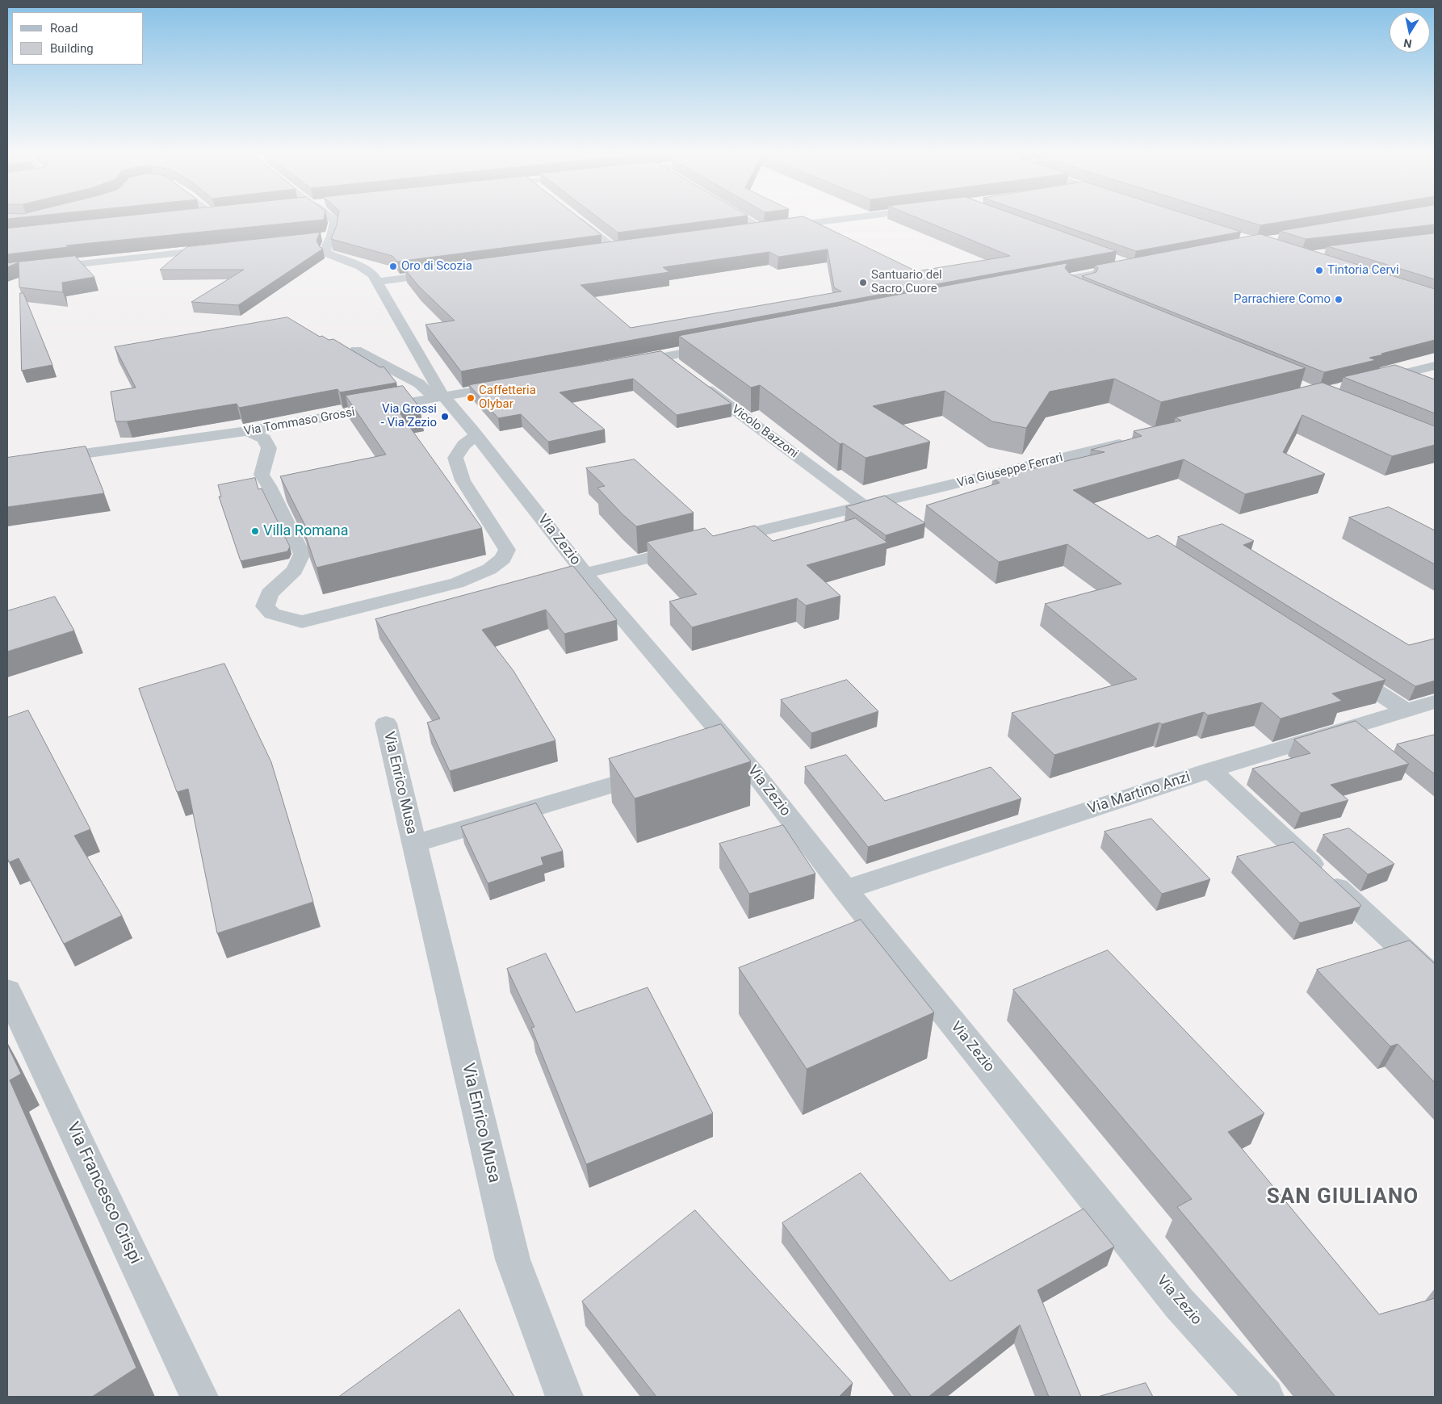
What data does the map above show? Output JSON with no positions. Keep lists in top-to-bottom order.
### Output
{
  "streets": {
    "street": [
      "Via Tommaso Grossi",
      "Vicolo Bazzoni",
      "Via Giuseppe Ferrari",
      "Via Zezio",
      "Via Enrico Musa",
      "Via Martino Anzi",
      "Via Francesco Crispi"
    ]
  },
  "crossings": [
    ["Via Tommaso Grossi", "Via Zezio"],
    ["Vicolo Bazzoni", "Via Giuseppe Ferrari"],
    ["Via Zezio", "Via Martino Anzi"]
  ],
  "districts": ["SAN GIULIANO"],
  "places": [
    "Oro di Scozia",
    "Tintoria Cervi",
    "Santuario del Sacro Cuore",
    "Parrachiere Como",
    "Caffetteria Olybar",
    "Via Grossi - Via Zezio",
    "Villa Romana"
  ],
  "legend": ["Road", "Building"],
  "north": "bottom"
}
